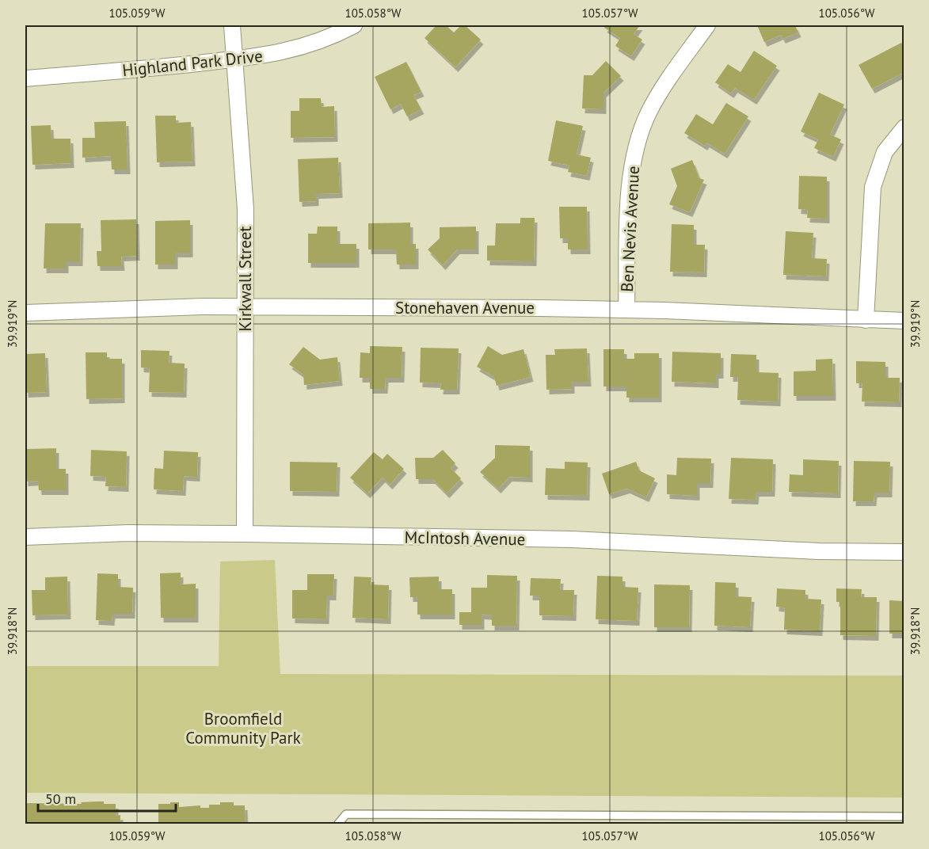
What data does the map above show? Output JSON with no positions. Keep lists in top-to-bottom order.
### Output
{
  "streets": {
    "street": [
      "Highland Park Drive",
      "Ben Nevis Avenue",
      "Kirkwall Street",
      "Stonehaven Avenue",
      "McIntosh Avenue"
    ]
  },
  "crossings": [
    ["Highland Park Drive", "Kirkwall Street"],
    ["Ben Nevis Avenue", "Stonehaven Avenue"],
    ["Kirkwall Street", "Stonehaven Avenue"],
    ["Kirkwall Street", "McIntosh Avenue"]
  ],
  "parks": ["Broomfield Community Park"],
  "scale_bar": "50 m",
  "coordinates": [
    "105.059°W",
    "105.058°W",
    "105.057°W",
    "105.056°W",
    "39.919°N",
    "39.918°N"
  ]
}
